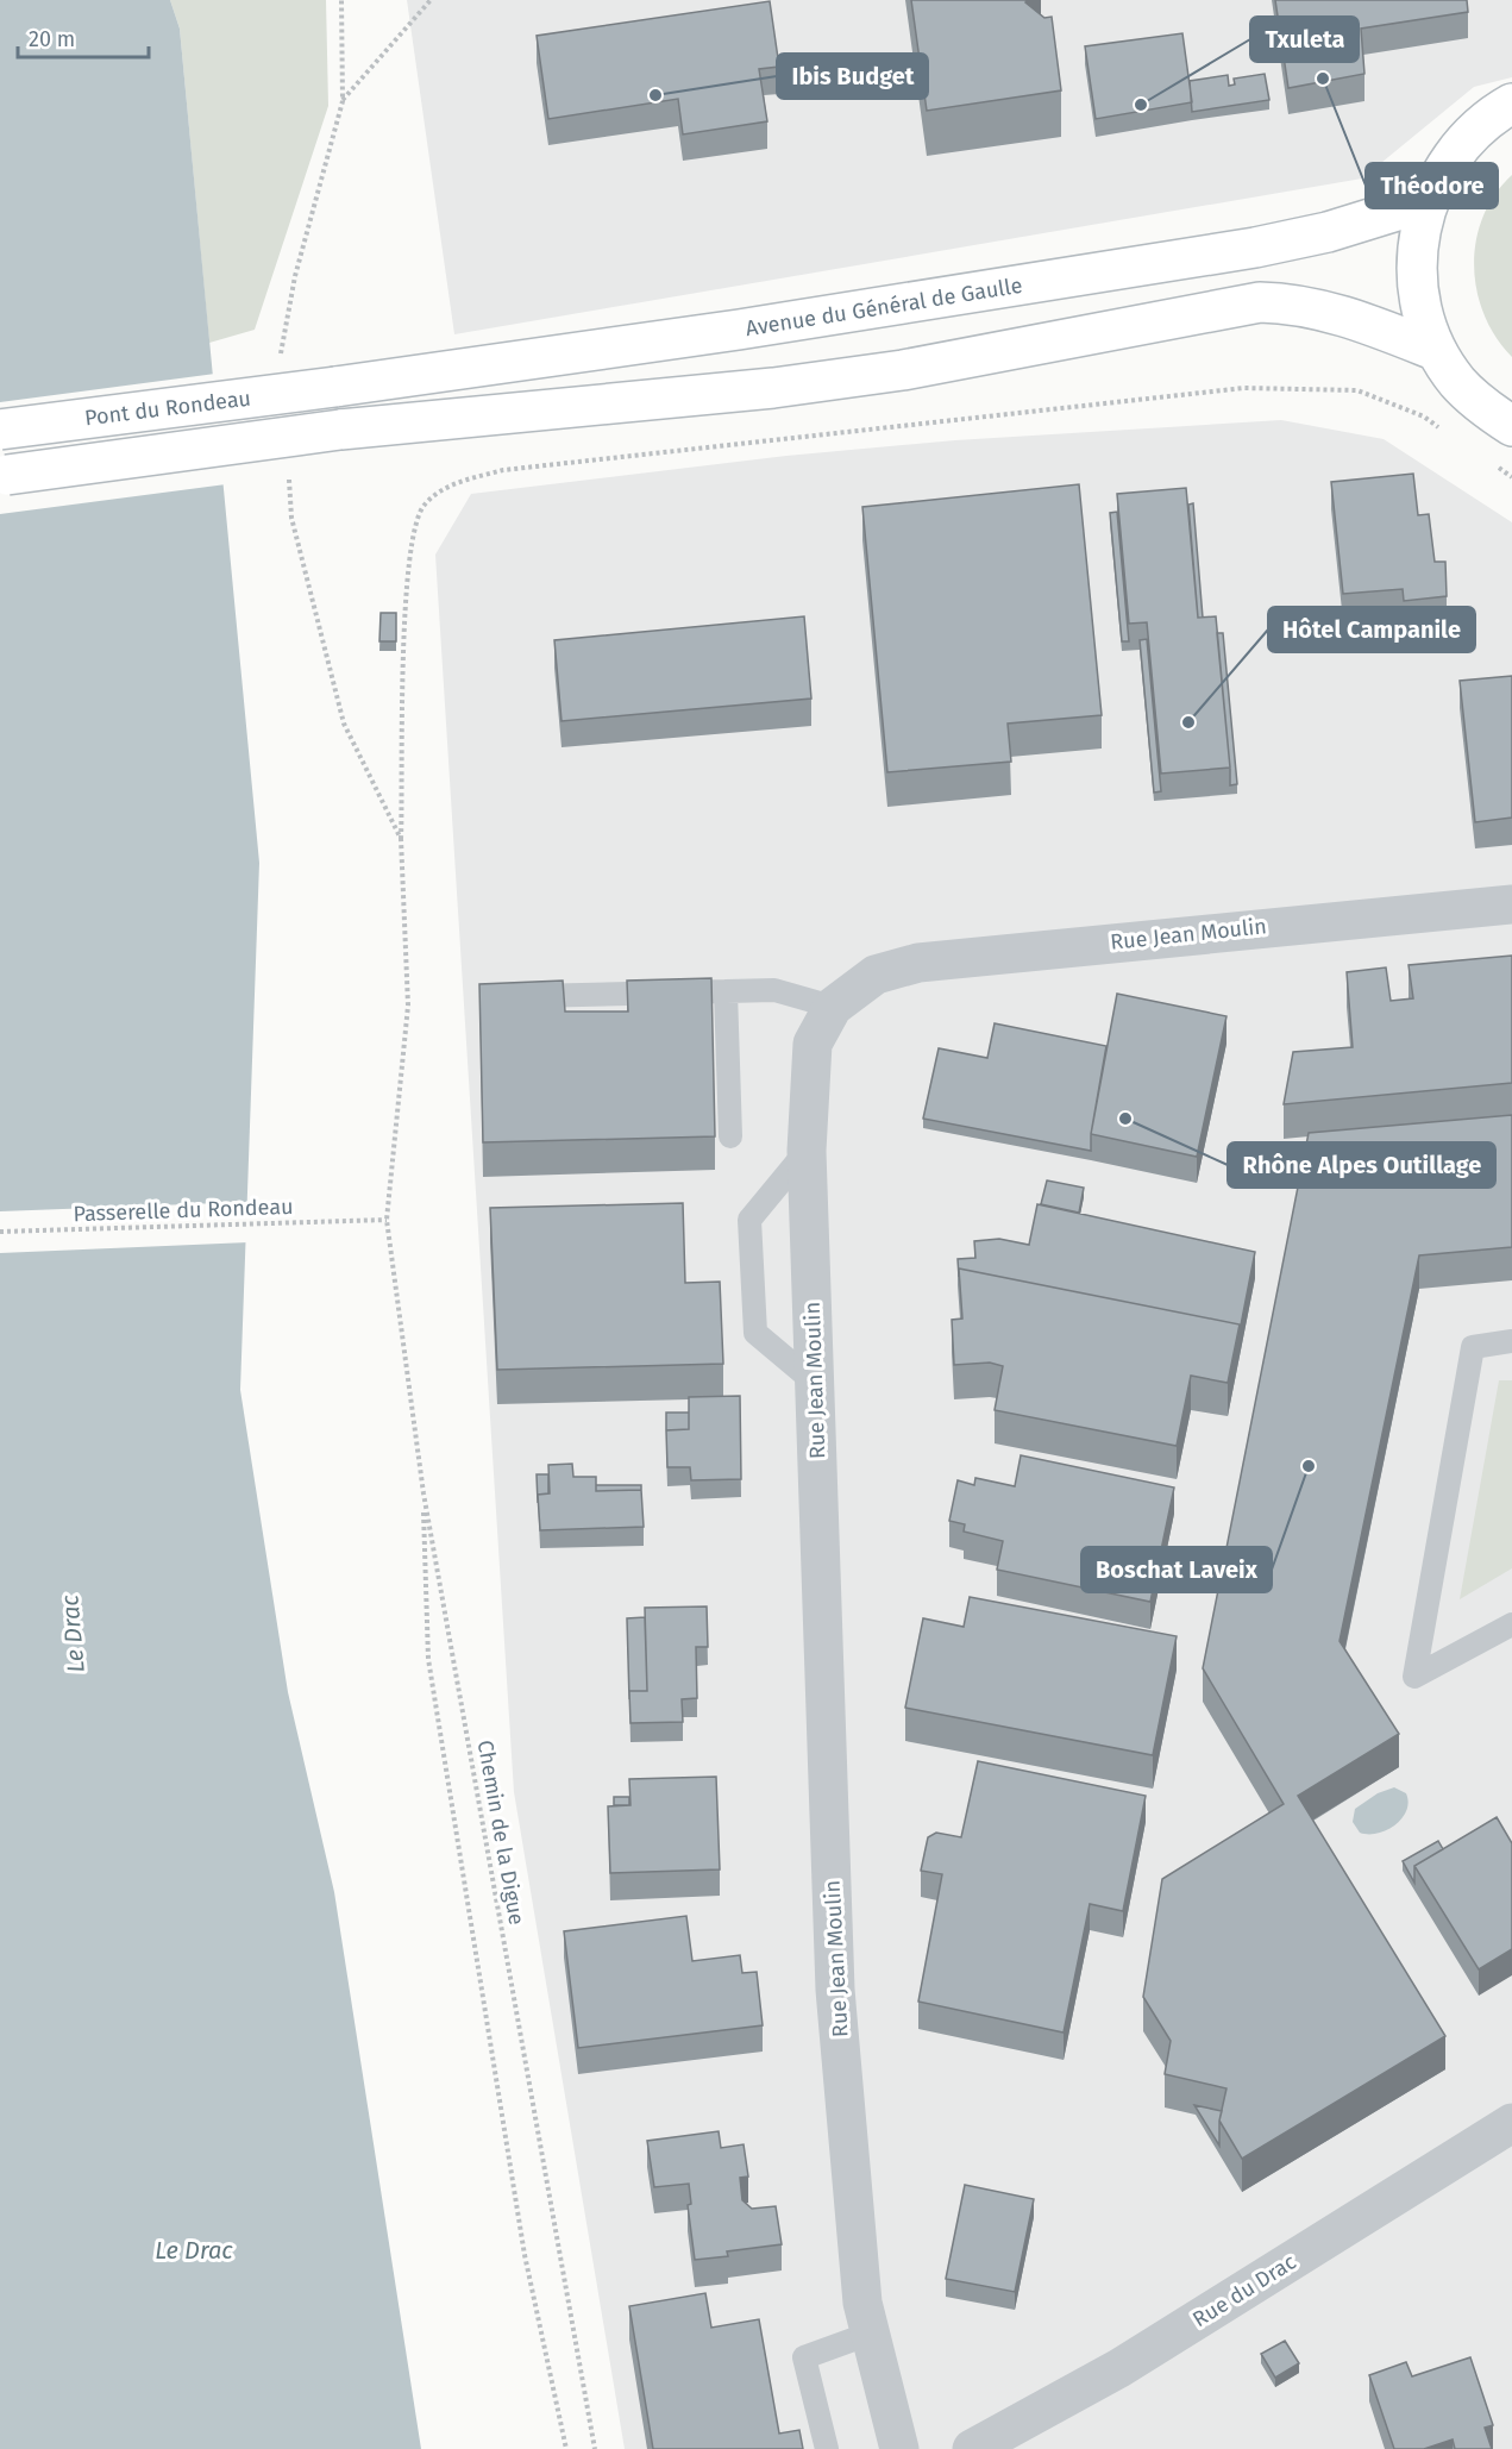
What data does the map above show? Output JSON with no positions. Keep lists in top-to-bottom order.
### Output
{
  "streets": {
    "main road": ["Avenue du Général de Gaulle", "Pont du Rondeau"],
    "street": ["Rue Jean Moulin", "Rue du Drac"],
    "path": ["Passerelle du Rondeau", "Chemin de la Digue"]
  },
  "crossings": [
    ["Avenue du Général de Gaulle", "Pont du Rondeau"],
    ["Passerelle du Rondeau", "Chemin de la Digue"]
  ],
  "water": ["Le Drac"],
  "places": [
    "Théodore",
    "Ibis Budget",
    "Txuleta",
    "Hôtel Campanile",
    "Rhône Alpes Outillage",
    "Boschat Laveix"
  ],
  "scale_bar": "20 m"
}
